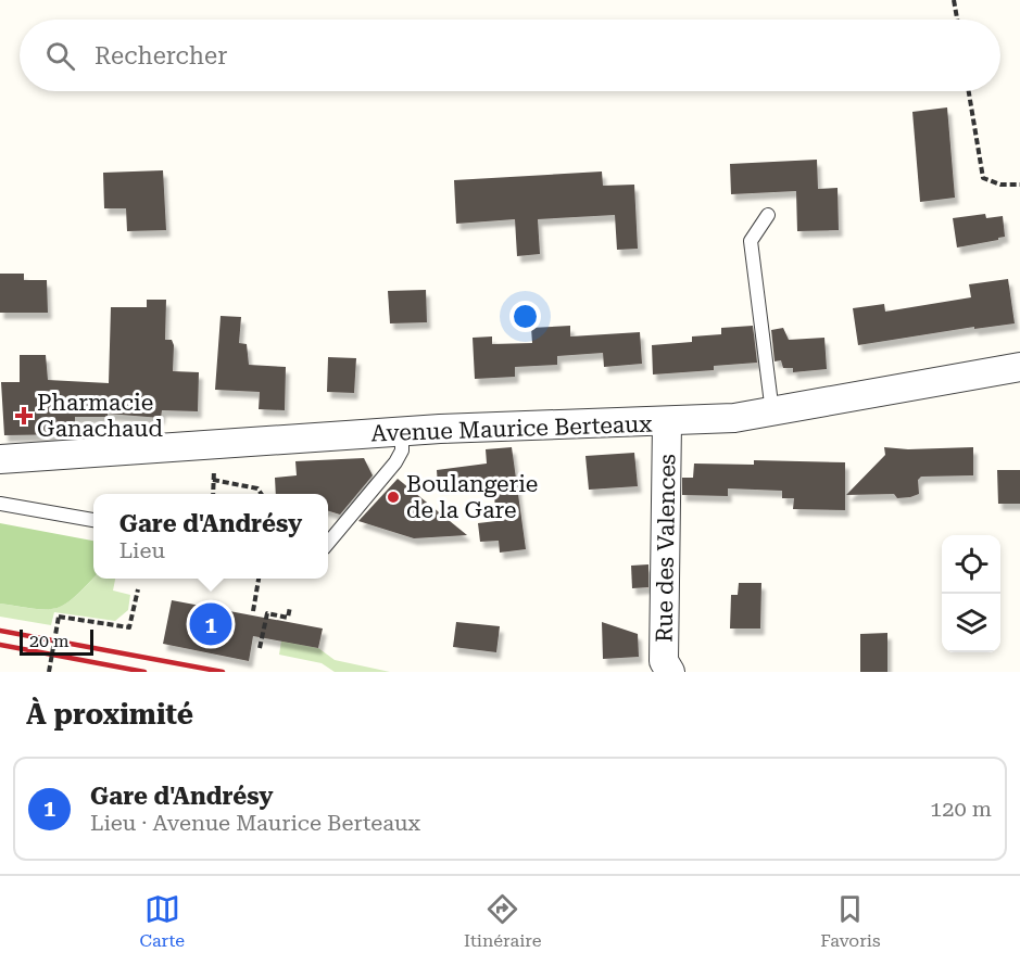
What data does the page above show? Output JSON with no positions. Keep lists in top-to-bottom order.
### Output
{
  "streets": {
    "street": ["Avenue Maurice Berteaux", "Rue des Valences"]
  },
  "crossings": [
    ["Avenue Maurice Berteaux", "Rue des Valences"]
  ],
  "places": {
    "health": ["Pharmacie Ganachaud"],
    "other": ["Boulangerie de la Gare"]
  },
  "scale_bar": "20 m",
  "page": {
    "search": "Rechercher",
    "popup": ["Gare d'Andrésy", "Lieu"],
    "pins": "1",
    "scale": "20 m",
    "heading": "À proximité",
    "list": [
      {
        "mark": "1",
        "name": "Gare d'Andrésy",
        "note": "Lieu · Avenue Maurice Berteaux",
        "value": "120 m"
      }
    ],
    "nav": ["Carte", "Itinéraire", "Favoris"]
  }
}
